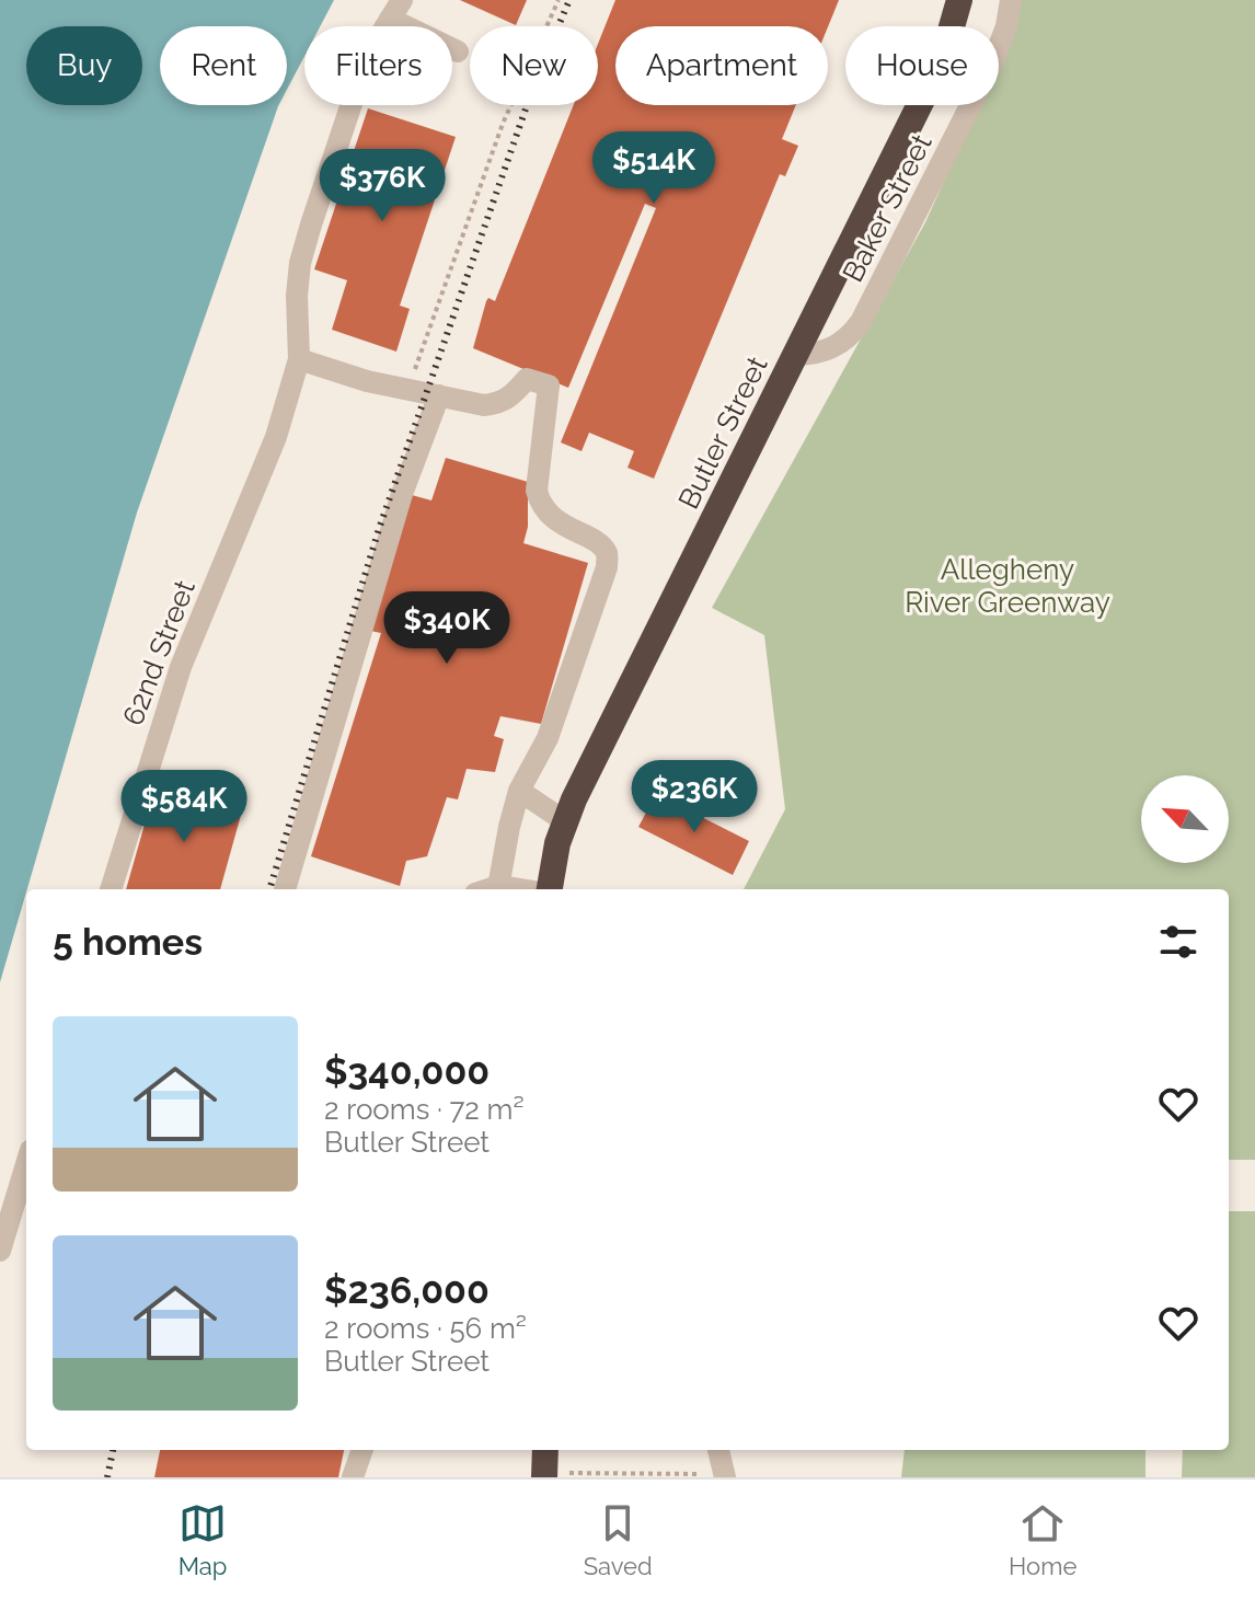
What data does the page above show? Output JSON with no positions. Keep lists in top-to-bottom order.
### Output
{
  "streets": {
    "highway": ["Butler Street"],
    "street": ["Baker Street", "62nd Street"]
  },
  "crossings": [
    ["Baker Street", "Butler Street"]
  ],
  "parks": ["Allegheny River Greenway"],
  "north": "top left",
  "page": {
    "chip": [
      "Buy",
      "Rent",
      "Filters",
      "New",
      "Apartment",
      "House"
    ],
    "price": [
      "$514K",
      "$376K",
      "$340K",
      "$236K",
      "$584K"
    ],
    "heading": "5 homes",
    "list": [
      {
        "name": "$340,000",
        "note": "2 rooms · 72 m² · Butler Street"
      },
      {
        "name": "$236,000",
        "note": "2 rooms · 56 m² · Butler Street"
      }
    ],
    "tabs": ["Map", "Saved", "Home"]
  }
}
